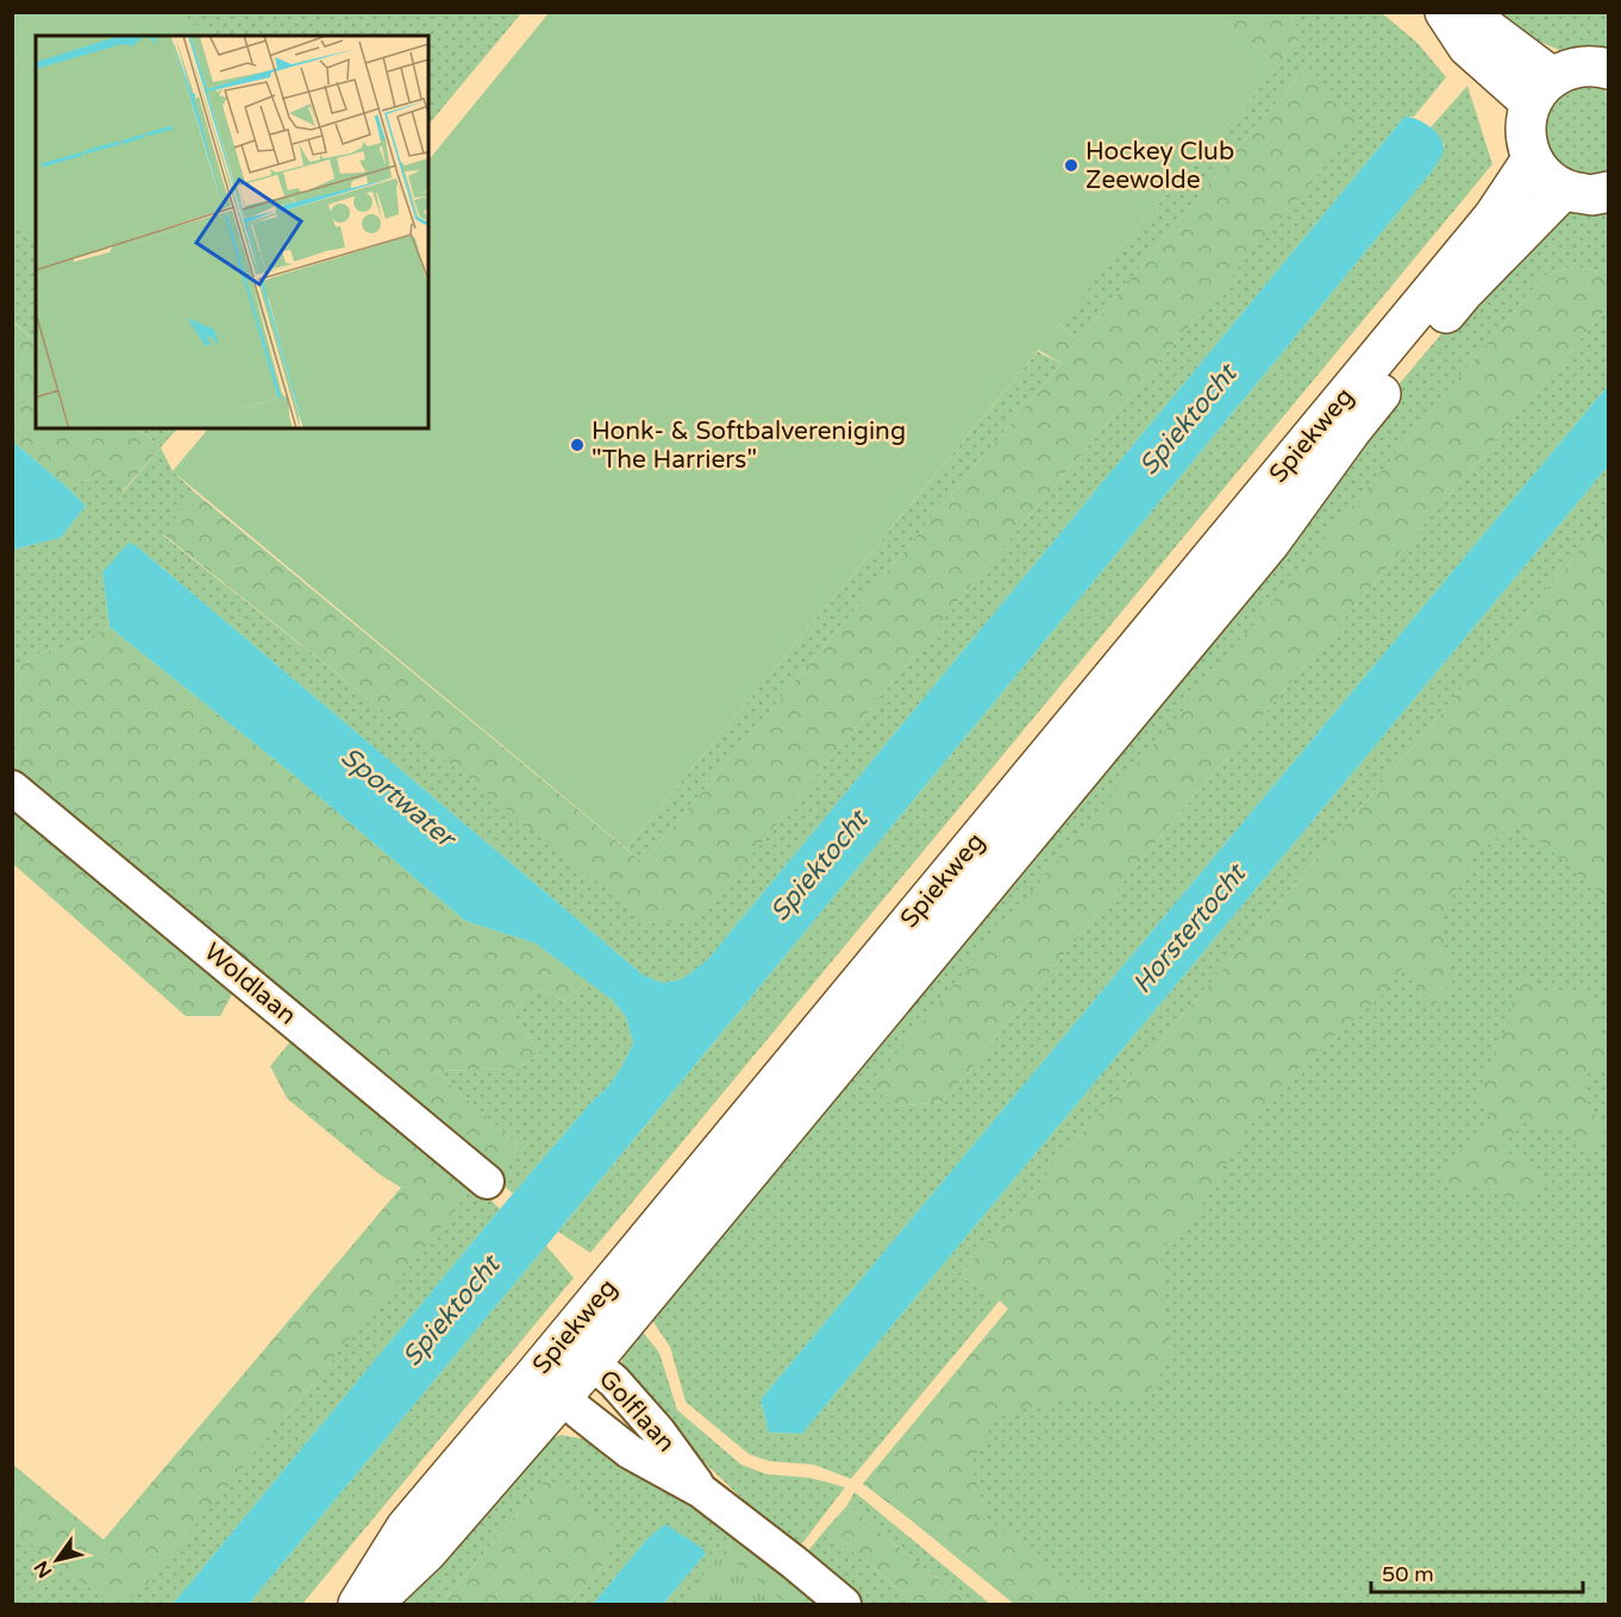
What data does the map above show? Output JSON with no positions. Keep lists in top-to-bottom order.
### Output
{
  "streets": {
    "main road": ["Spiekweg"],
    "street": ["Woldlaan", "Golflaan"]
  },
  "crossings": [
    ["Spiekweg", "Golflaan"]
  ],
  "water": ["Spiektocht", "Sportwater", "Horstertocht"],
  "places": ["Hockey Club Zeewolde", "Honk- & Softbalvereniging \"The Harriers\""],
  "scale_bar": "50 m",
  "north": "bottom left"
}
